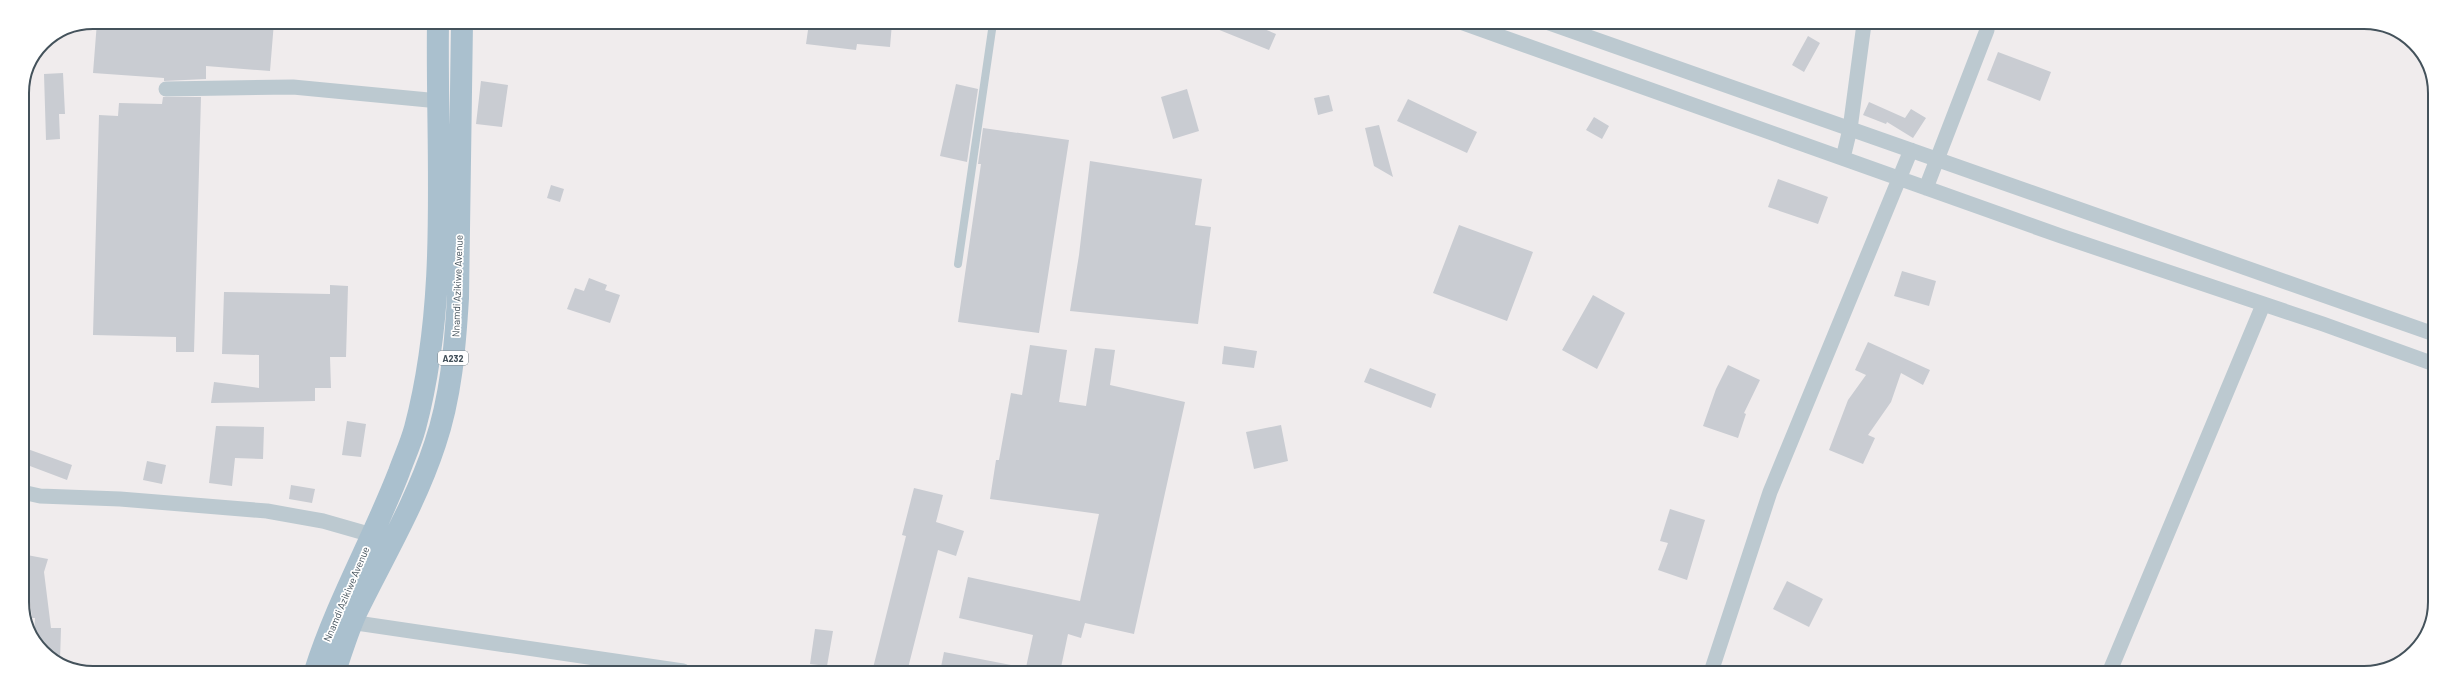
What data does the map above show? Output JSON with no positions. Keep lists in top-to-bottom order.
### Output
{
  "streets": {
    "main road": ["Nnamdi Azikiwe Avenue", "A232"]
  }
}
